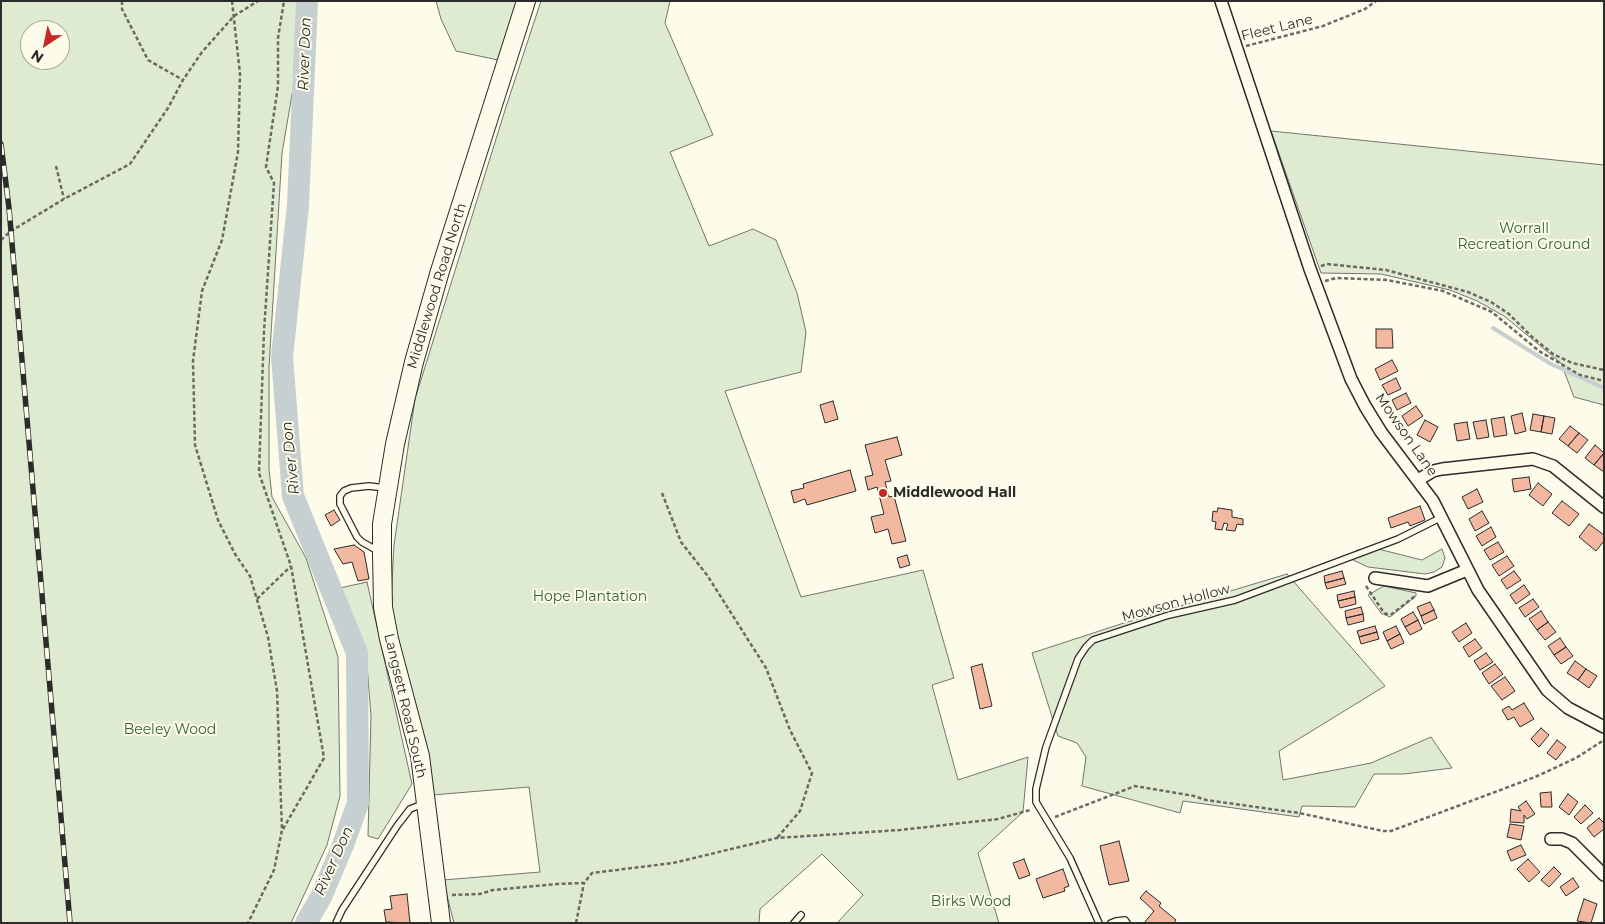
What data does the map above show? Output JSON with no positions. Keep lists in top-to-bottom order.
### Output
{
  "streets": {
    "main road": ["Middlewood Road North", "Langsett Road South"],
    "street": ["Mowson Lane"],
    "lane": ["Mowson Hollow"],
    "path": ["Fleet Lane"]
  },
  "crossings": [
    ["Fleet Lane", "Mowson Lane"],
    ["Middlewood Road North", "Langsett Road South"],
    ["Mowson Lane", "Mowson Hollow"]
  ],
  "water": ["River Don"],
  "parks": [
    "Worrall Recreation Ground",
    "Hope Plantation",
    "Beeley Wood",
    "Birks Wood"
  ],
  "places": ["Middlewood Hall"],
  "north": "bottom left"
}
